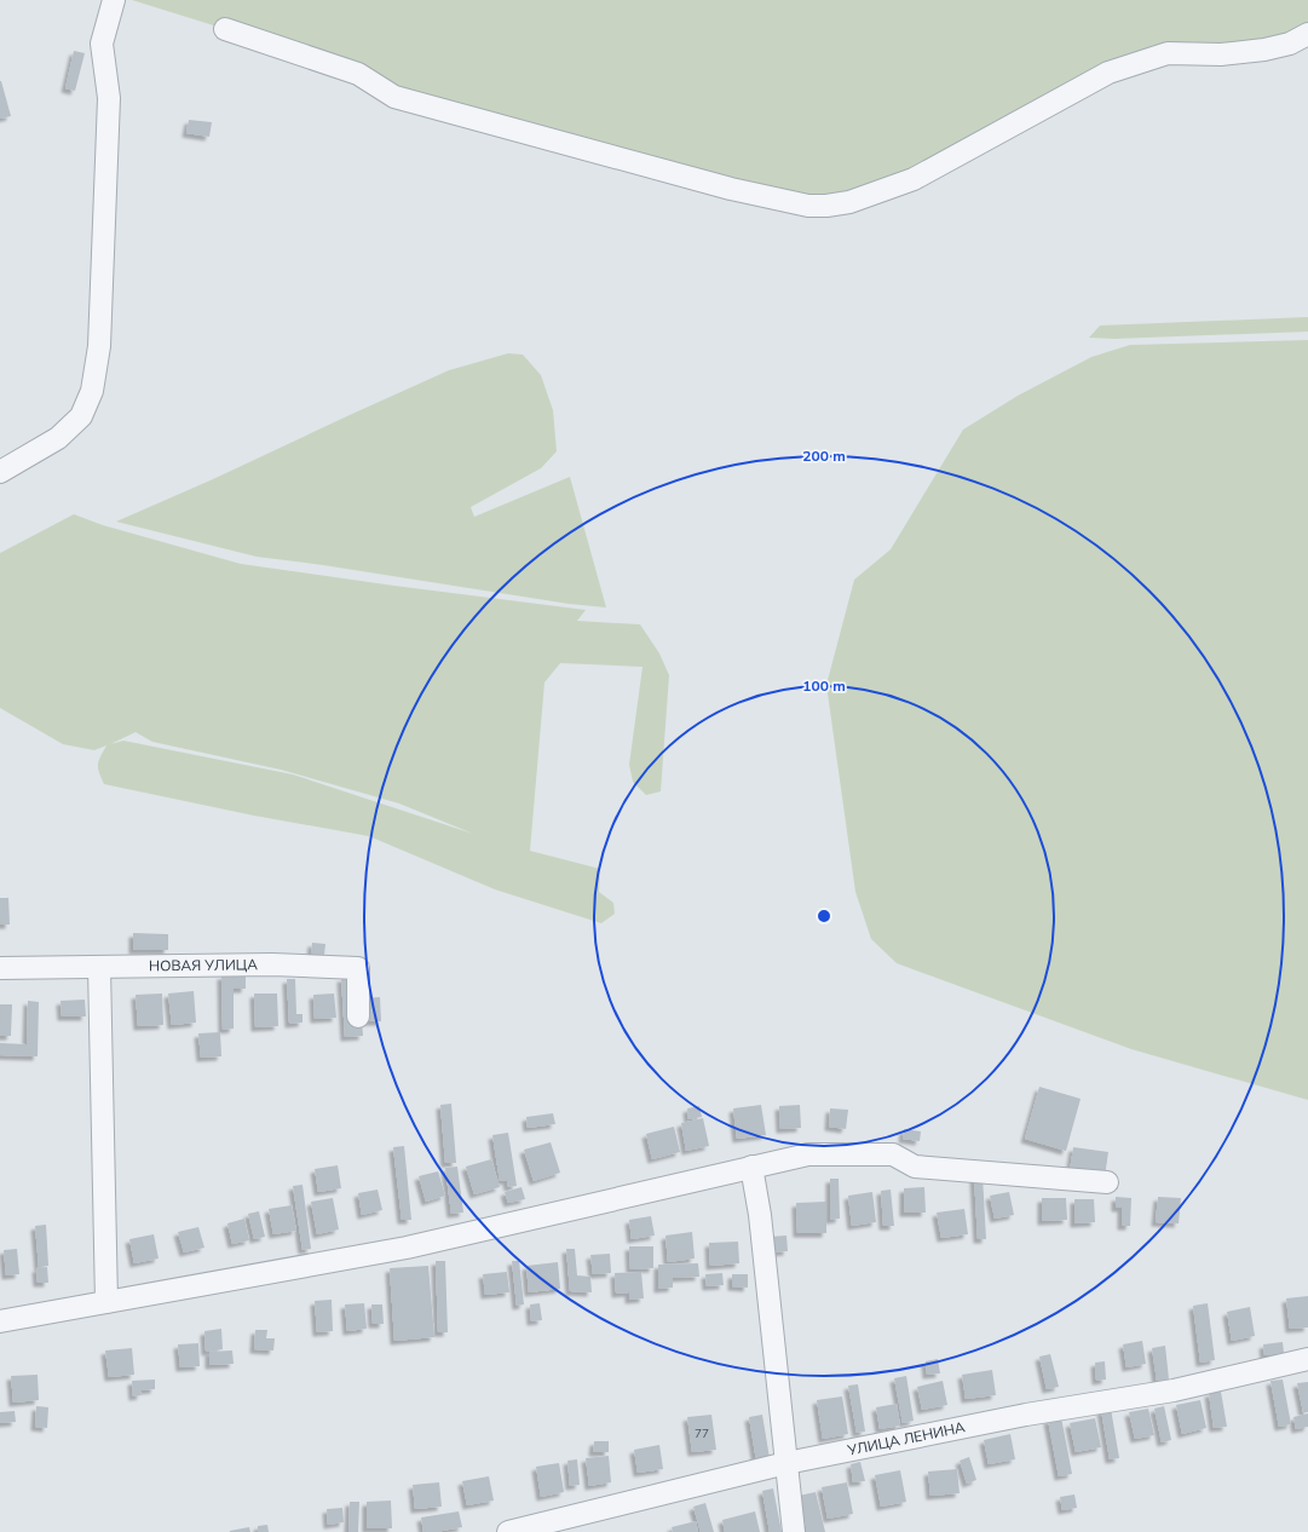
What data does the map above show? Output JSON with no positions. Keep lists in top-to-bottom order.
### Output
{
  "streets": {
    "street": ["НОВАЯ УЛИЦА", "УЛИЦА ЛЕНИНА"]
  },
  "house_numbers": ["77"],
  "rings": ["200 m", "100 m"]
}
